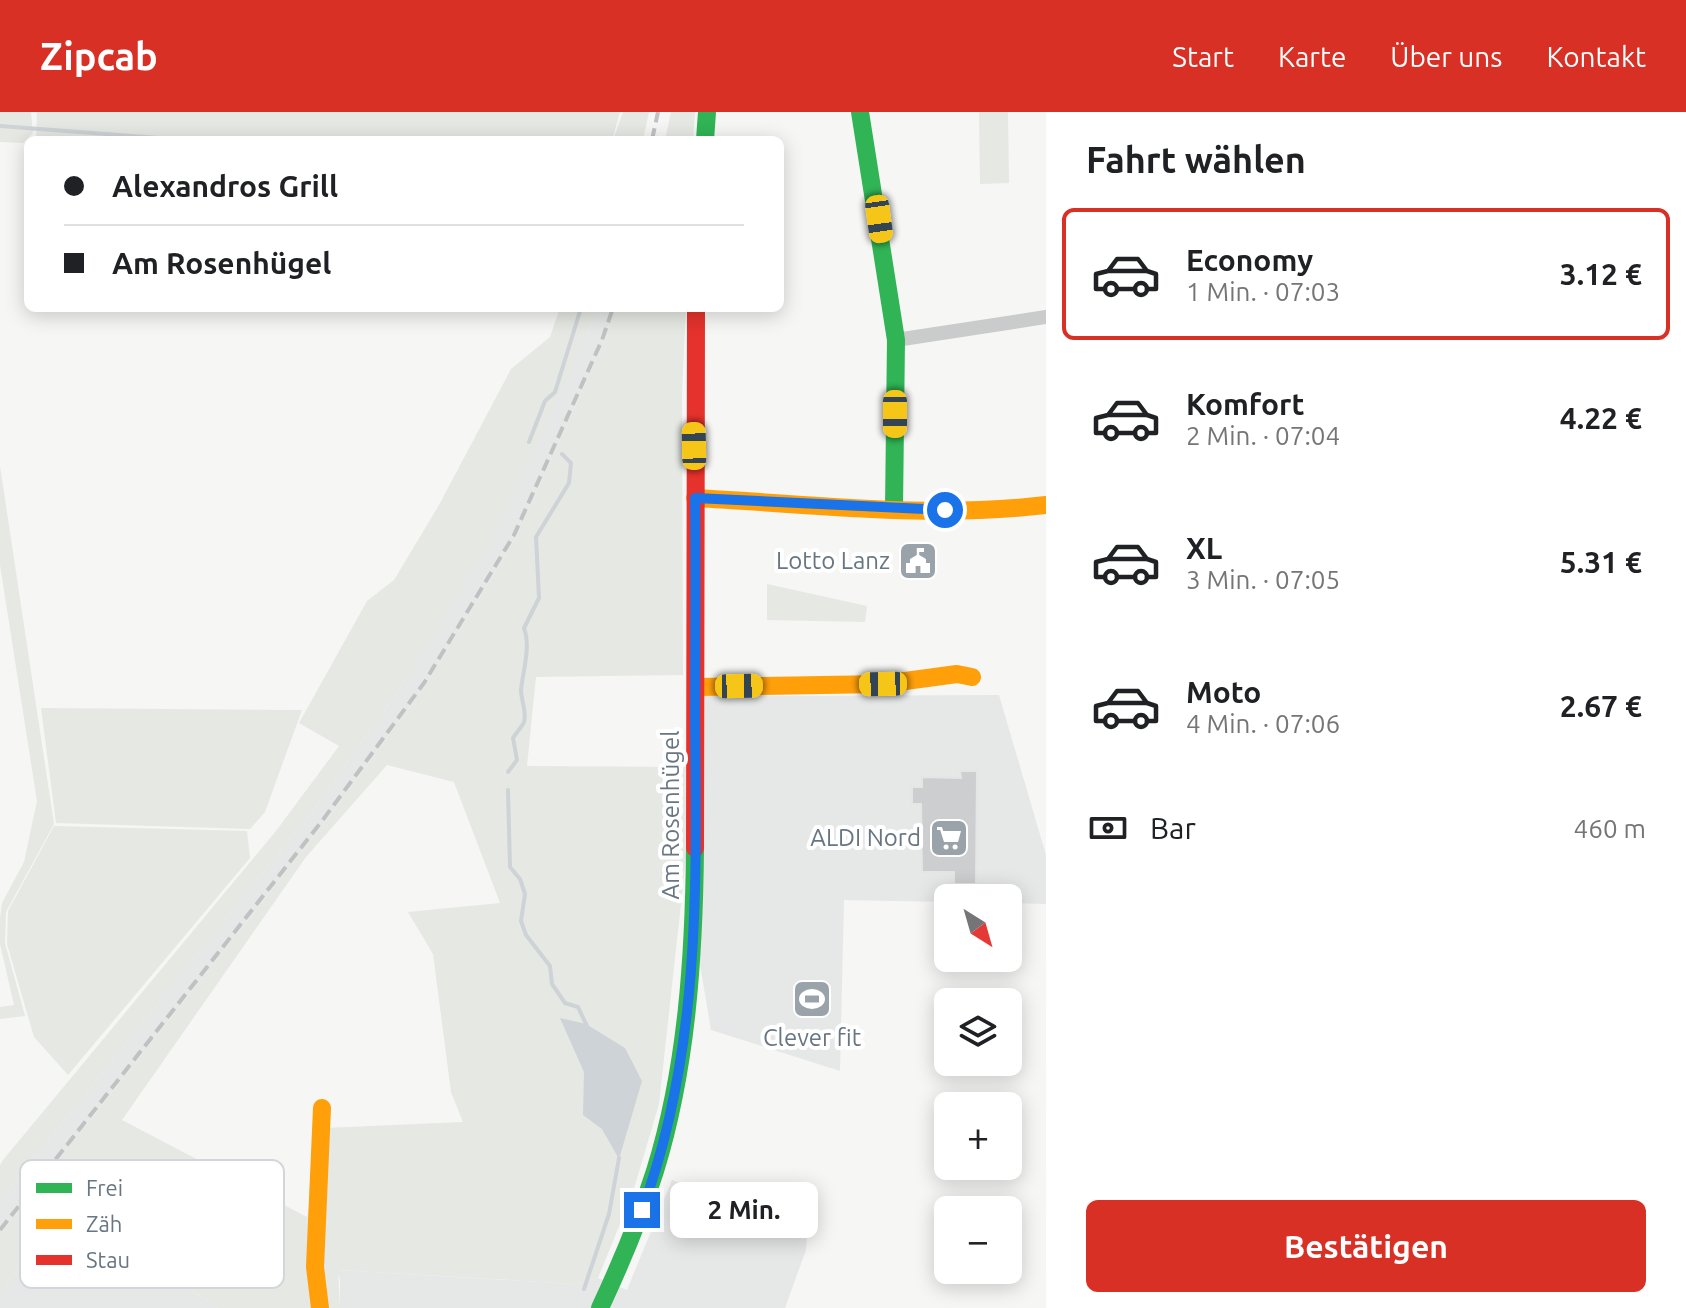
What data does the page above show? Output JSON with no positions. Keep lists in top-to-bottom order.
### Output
{
  "streets": {
    "street": ["Am Rosenhügel"]
  },
  "places": {
    "public building": ["Lotto Lanz"],
    "supermarket": ["ALDI Nord"],
    "sports": ["Clever fit"]
  },
  "legend": ["Frei", "Zäh", "Stau"],
  "north": "bottom right",
  "page": {
    "header": "Zipcab",
    "nav": [
      "Start",
      "Karte",
      "Über uns",
      "Kontakt"
    ],
    "heading": "Fahrt wählen",
    "banner": ["Alexandros Grill", "Am Rosenhügel"],
    "list": [
      {
        "name": "Economy",
        "note": "1 Min. · 07:03",
        "value": "3.12 €"
      },
      {
        "name": "Komfort",
        "note": "2 Min. · 07:04",
        "value": "4.22 €"
      },
      {
        "name": "XL",
        "note": "3 Min. · 07:05",
        "value": "5.31 €"
      },
      {
        "name": "Moto",
        "note": "4 Min. · 07:06",
        "value": "2.67 €"
      }
    ],
    "pay": ["Bar", "460 m"],
    "map_buttons": ["+", "−"],
    "bubble": "2 Min.",
    "buttons": "Bestätigen"
  }
}
